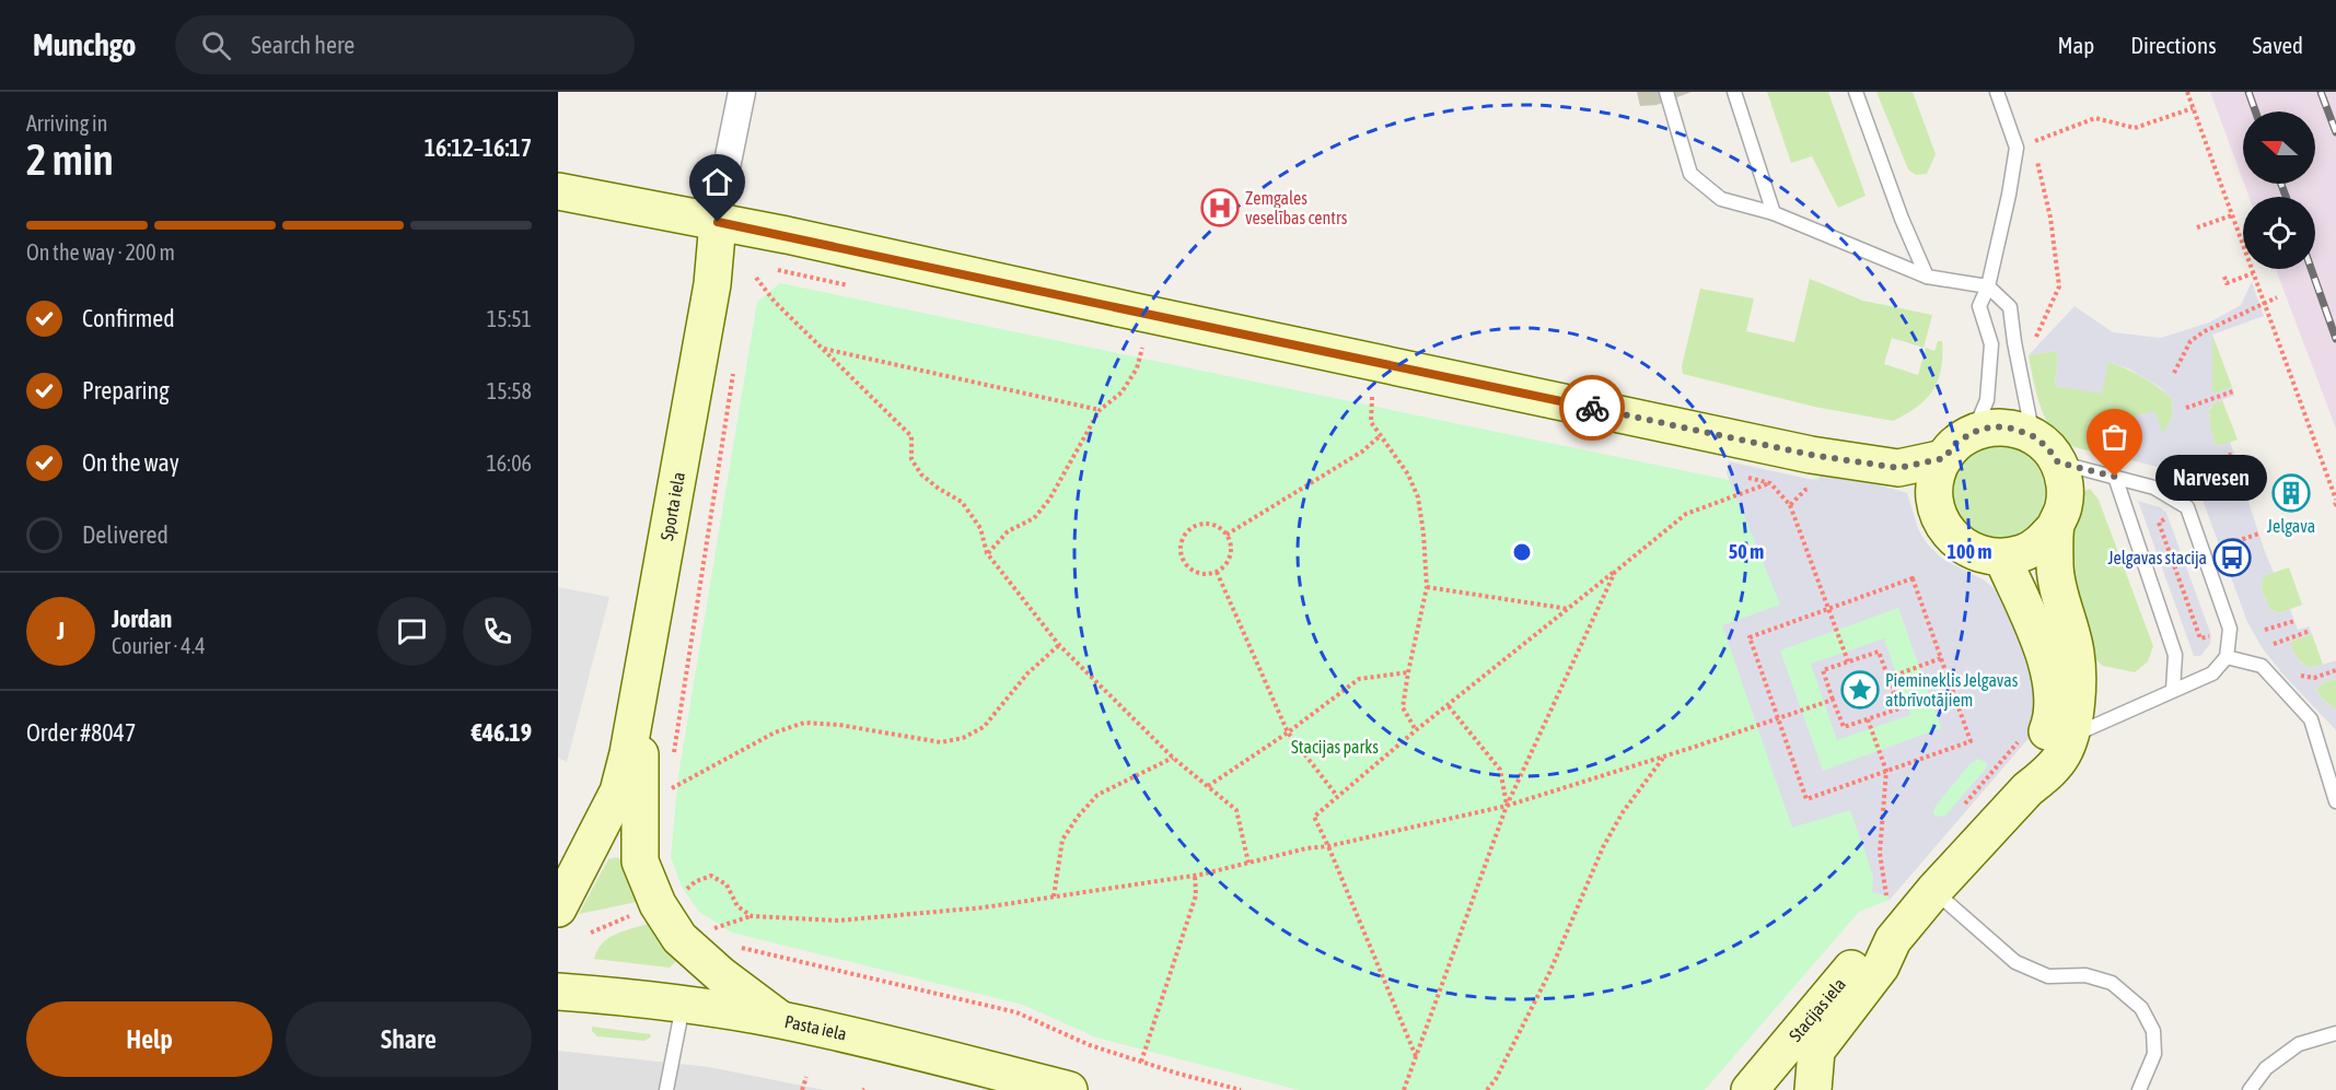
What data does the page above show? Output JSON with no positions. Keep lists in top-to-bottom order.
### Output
{
  "streets": {
    "street": ["Sporta iela", "Stacijas iela", "Pasta iela"]
  },
  "parks": ["Stacijas parks"],
  "places": {
    "hospital": ["Zemgales veselības centrs"],
    "other": ["Narvesen"],
    "building": ["Jelgava"],
    "bus stop": ["Jelgavas stacija"],
    "place": ["Piemineklis Jelgavas atbrīvotājiem"]
  },
  "north": "left",
  "page": {
    "header": "Munchgo",
    "search": "Search here",
    "nav": ["Map", "Directions", "Saved"],
    "heading": ["2 min", "Arriving in", "16:12–16:17"],
    "panel": [
      "Jordan",
      "Courier · 4.4",
      "Order #8047",
      "€46.19"
    ],
    "bar": "On the way · 200 m",
    "list": [
      ["Confirmed", "15:51"],
      ["Preparing", "15:58"],
      ["On the way", "16:06"],
      "Delivered"
    ],
    "bubble": "Narvesen",
    "round": "J",
    "buttons": ["Help", "Share"]
  },
  "rings": ["50 m", "100 m"]
}
